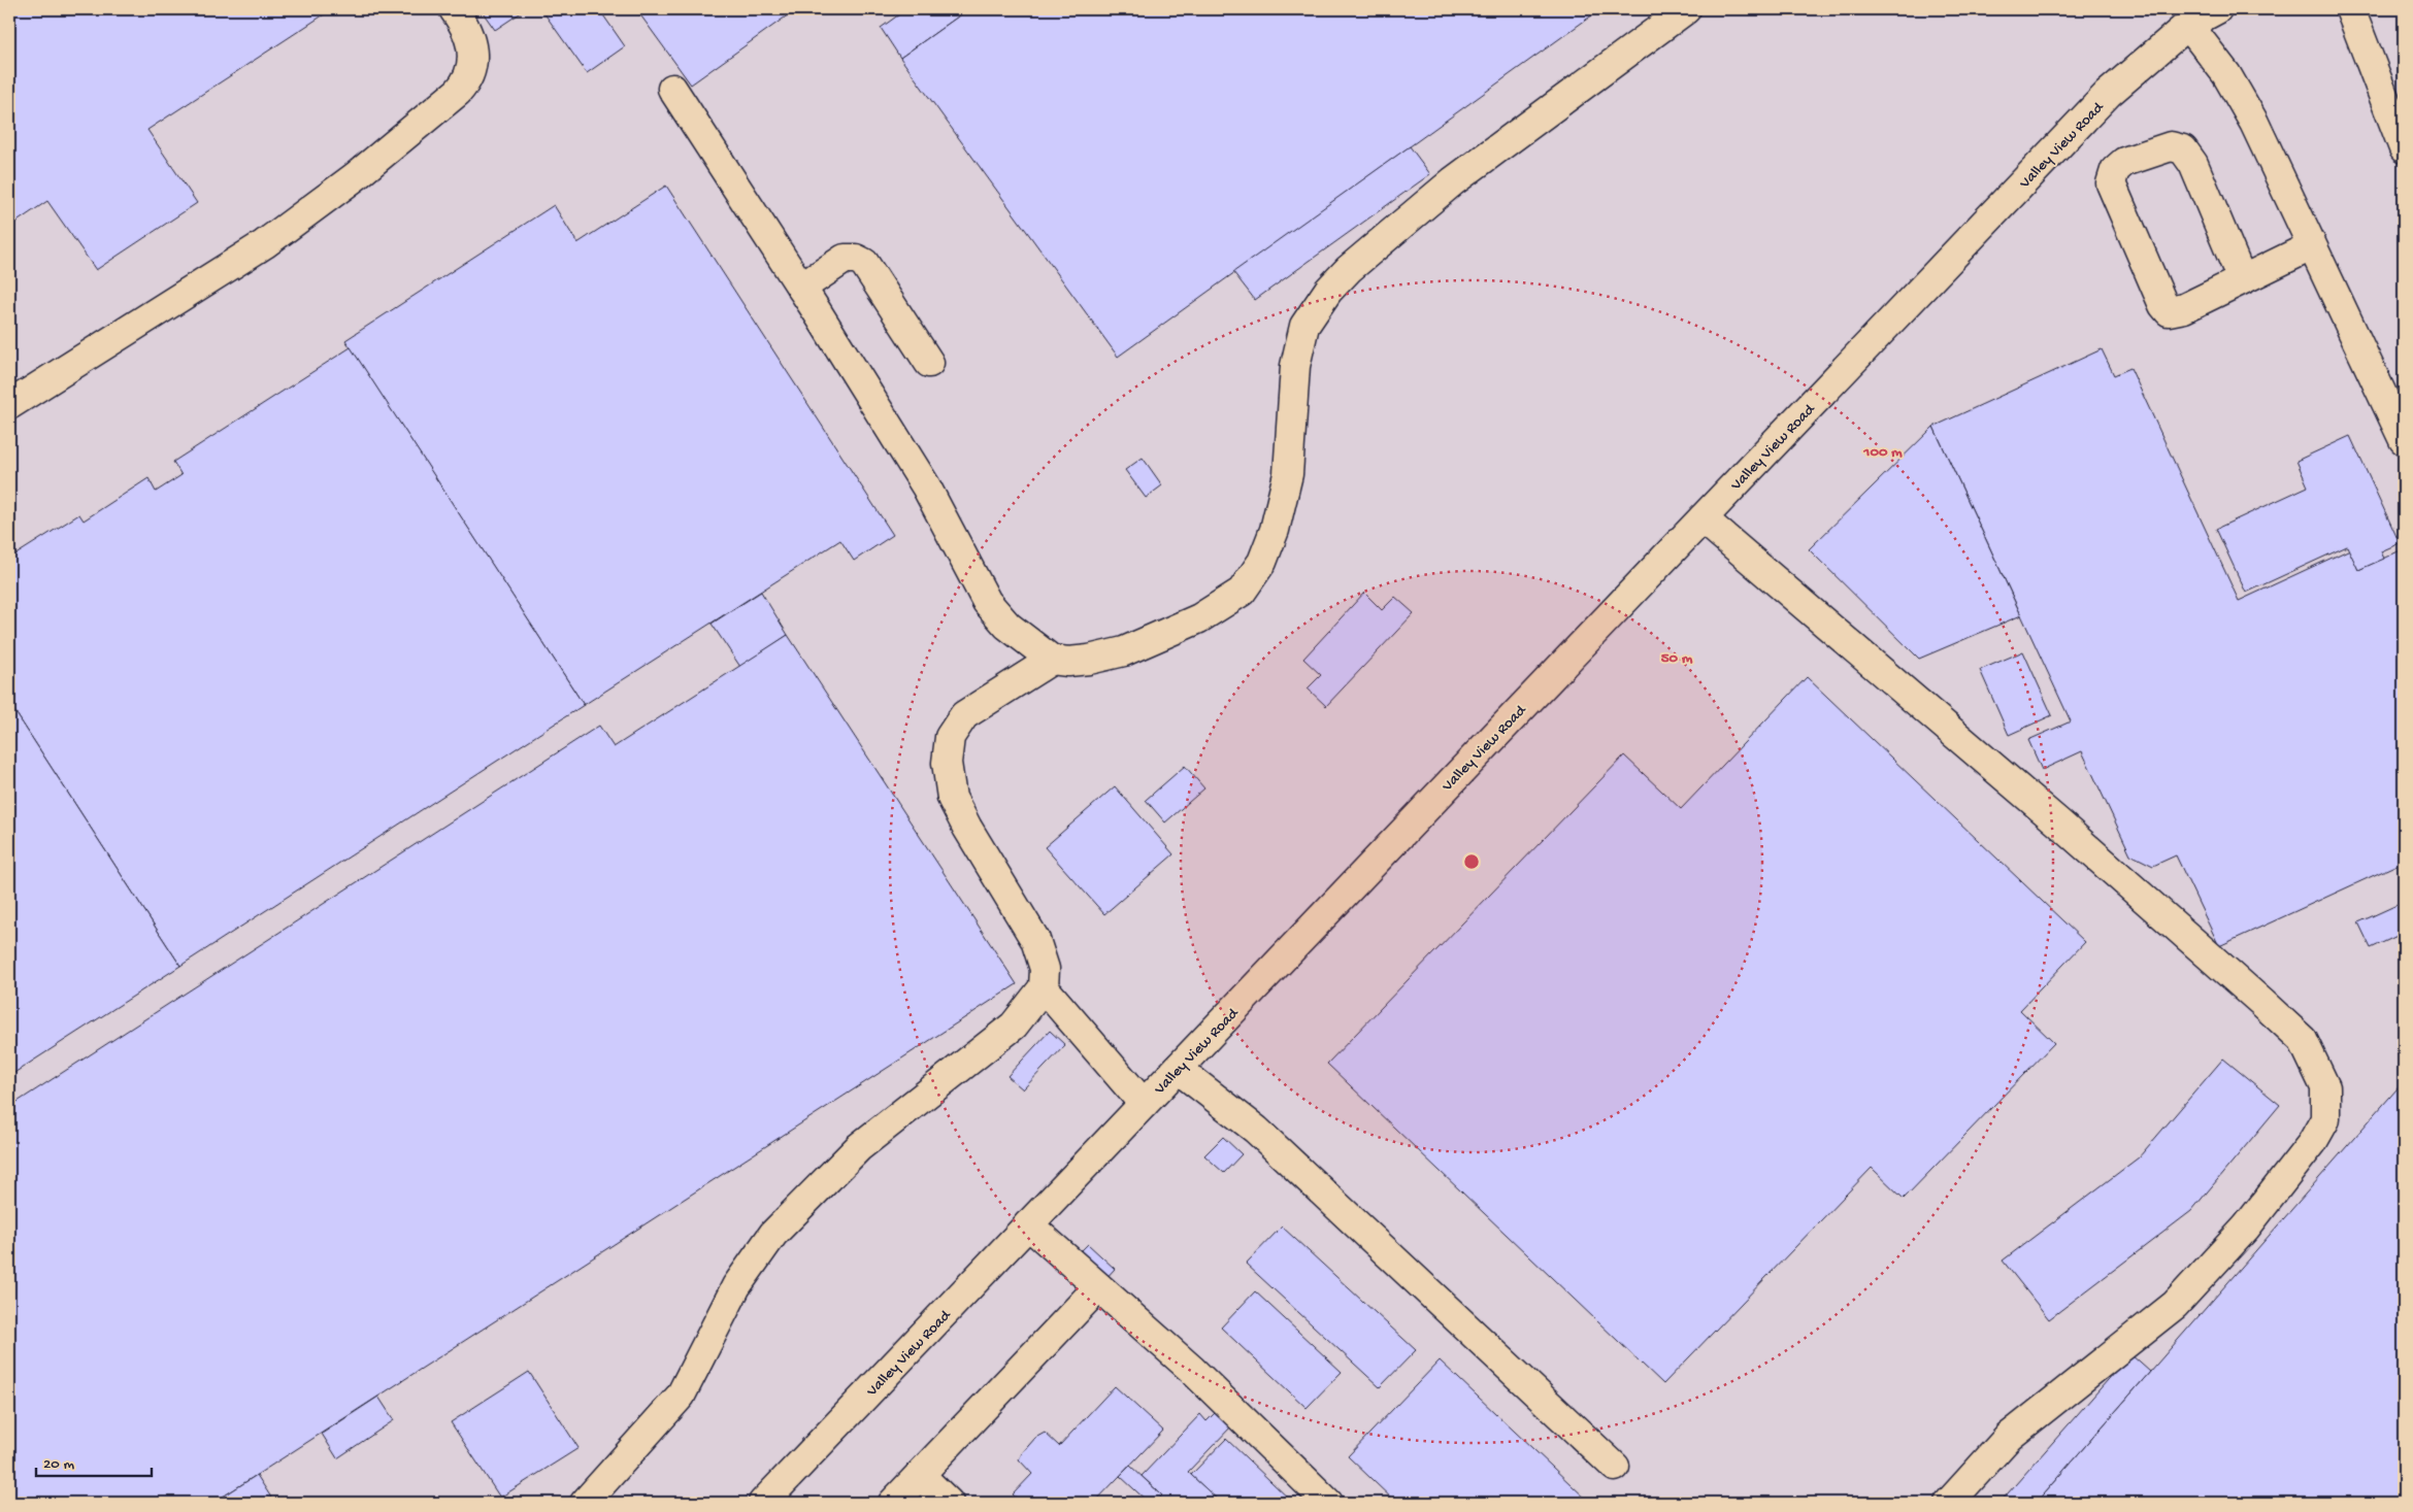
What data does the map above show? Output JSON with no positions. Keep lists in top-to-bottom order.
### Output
{
  "streets": {
    "street": ["Valley View Road"]
  },
  "scale_bar": "20 m",
  "rings": ["100 m", "50 m"]
}
